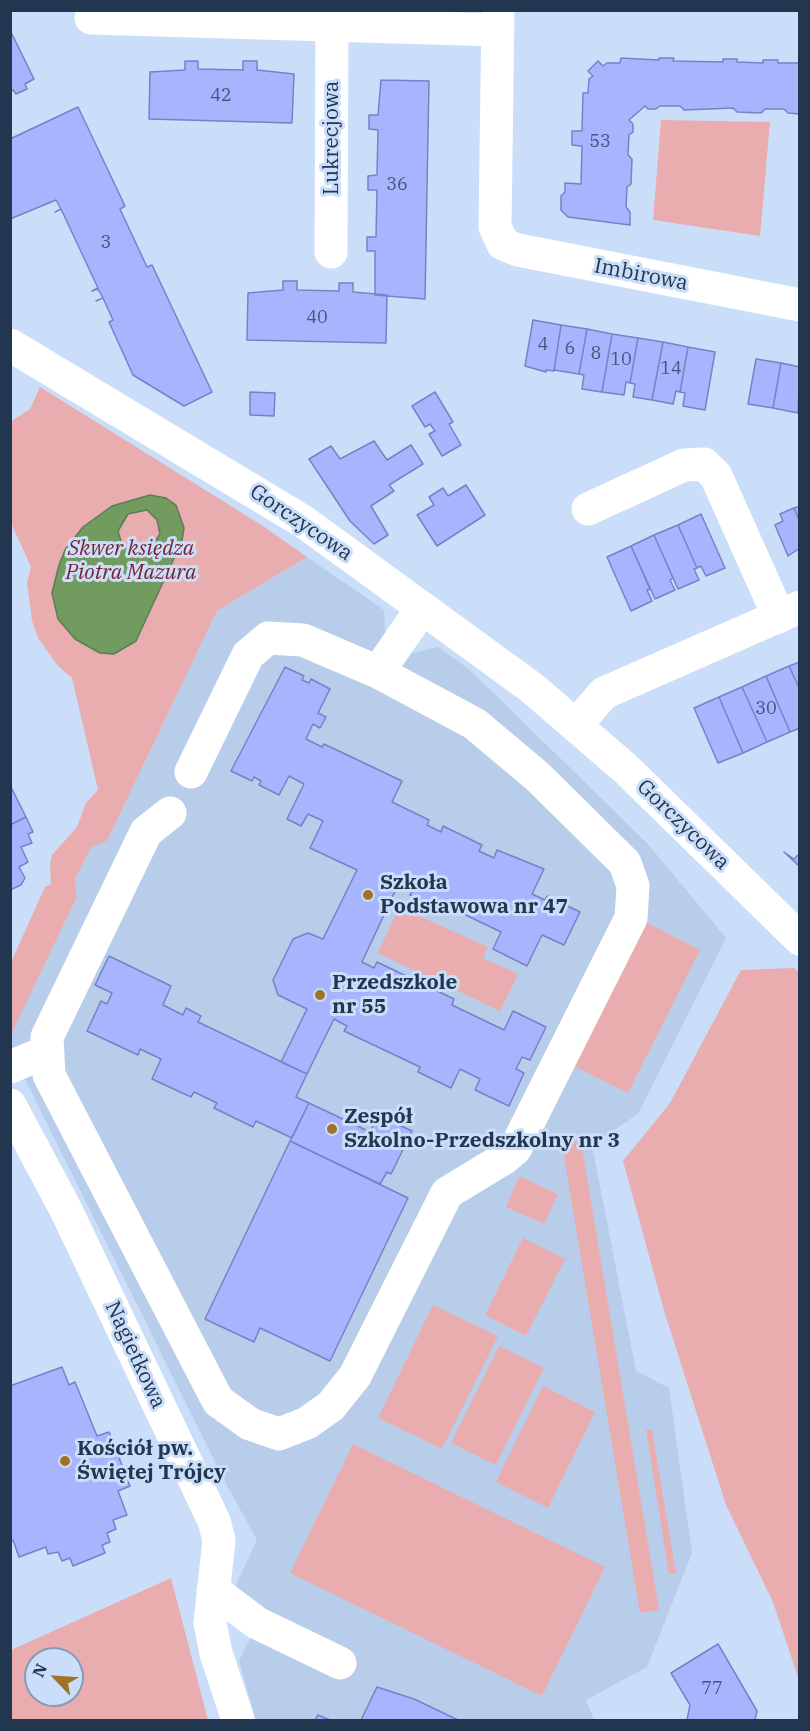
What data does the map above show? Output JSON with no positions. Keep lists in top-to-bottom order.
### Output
{
  "streets": {
    "street": [
      "Lukrecjowa",
      "Imbirowa",
      "Gorczycowa",
      "Nagietkowa"
    ]
  },
  "parks": ["Skwer księdza Piotra Mazura"],
  "places": [
    "Szkoła Podstawowa nr 47",
    "Przedszkole nr 55",
    "Zespół Szkolno-Przedszkolny nr 3",
    "Kościół pw. Świętej Trójcy"
  ],
  "house_numbers": [
    "42",
    "53",
    "36",
    "3",
    "40",
    "4",
    "6",
    "8",
    "10",
    "14",
    "30",
    "77"
  ],
  "north": "top left"
}
